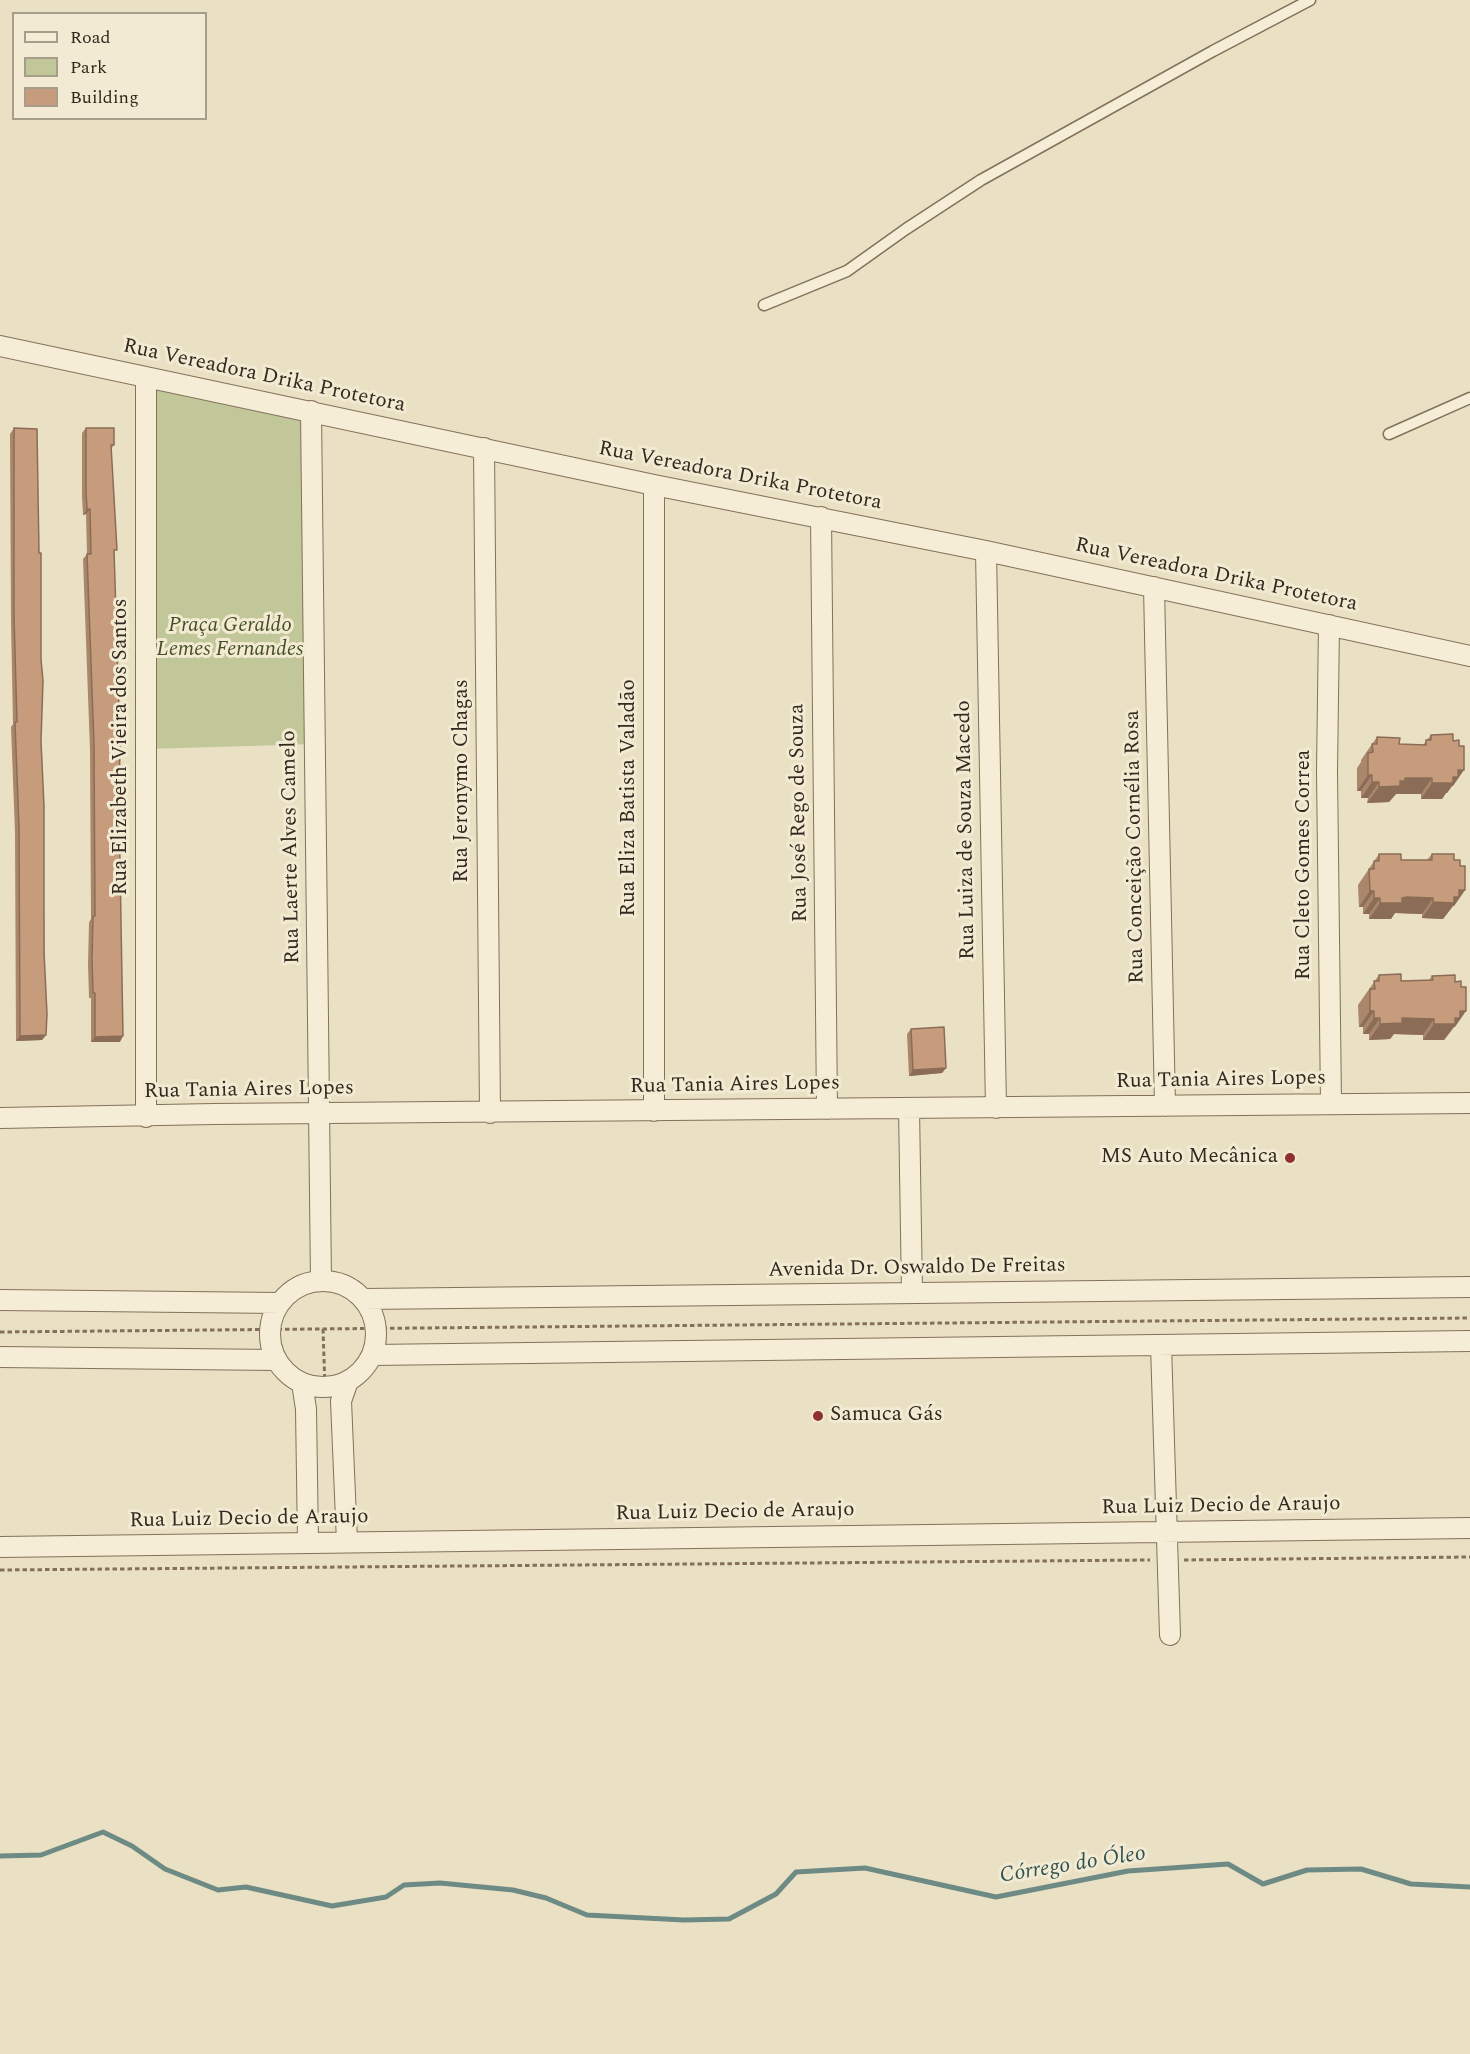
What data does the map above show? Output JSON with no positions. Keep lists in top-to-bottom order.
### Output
{
  "streets": {
    "street": [
      "Rua Vereadora Drika Protetora",
      "Rua Elizabeth Vieira dos Santos",
      "Rua Jeronymo Chagas",
      "Rua Eliza Batista Valadão",
      "Rua José Rego de Souza",
      "Rua Luiza de Souza Macedo",
      "Rua Laerte Alves Camelo",
      "Rua Conceição Cornélia Rosa",
      "Rua Cleto Gomes Correa",
      "Rua Tania Aires Lopes",
      "Avenida Dr. Oswaldo De Freitas",
      "Rua Luiz Decio de Araujo"
    ]
  },
  "crossings": [
    ["Rua Vereadora Drika Protetora", "Rua Elizabeth Vieira dos Santos"],
    ["Rua Vereadora Drika Protetora", "Rua Jeronymo Chagas"],
    ["Rua Vereadora Drika Protetora", "Rua Eliza Batista Valadão"],
    ["Rua Vereadora Drika Protetora", "Rua José Rego de Souza"],
    ["Rua Vereadora Drika Protetora", "Rua Luiza de Souza Macedo"],
    ["Rua Vereadora Drika Protetora", "Rua Laerte Alves Camelo"],
    ["Rua Vereadora Drika Protetora", "Rua Conceição Cornélia Rosa"],
    ["Rua Vereadora Drika Protetora", "Rua Cleto Gomes Correa"],
    ["Rua Elizabeth Vieira dos Santos", "Rua Tania Aires Lopes"],
    ["Rua Jeronymo Chagas", "Rua Tania Aires Lopes"],
    ["Rua Eliza Batista Valadão", "Rua Tania Aires Lopes"],
    ["Rua José Rego de Souza", "Rua Tania Aires Lopes"],
    ["Rua Luiza de Souza Macedo", "Rua Tania Aires Lopes"],
    ["Rua Laerte Alves Camelo", "Rua Tania Aires Lopes"],
    ["Rua Conceição Cornélia Rosa", "Rua Tania Aires Lopes"],
    ["Rua Cleto Gomes Correa", "Rua Tania Aires Lopes"]
  ],
  "water": ["Córrego do Óleo"],
  "parks": ["Praça Geraldo Lemes Fernandes"],
  "places": ["MS Auto Mecânica", "Samuca Gás"],
  "legend": ["Road", "Park", "Building"]
}
